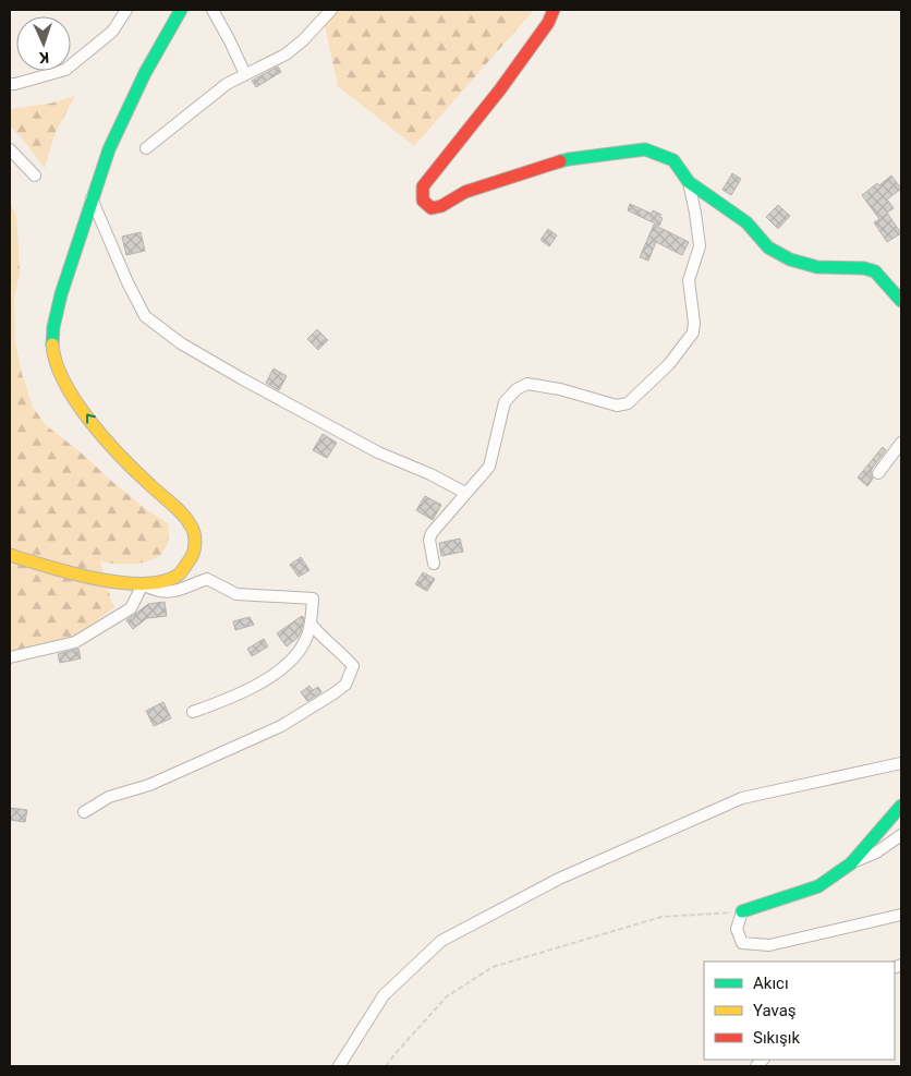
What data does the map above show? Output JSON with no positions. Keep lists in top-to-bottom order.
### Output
{
  "legend": ["Akıcı", "Yavaş", "Sıkışık"],
  "north": "bottom"
}
